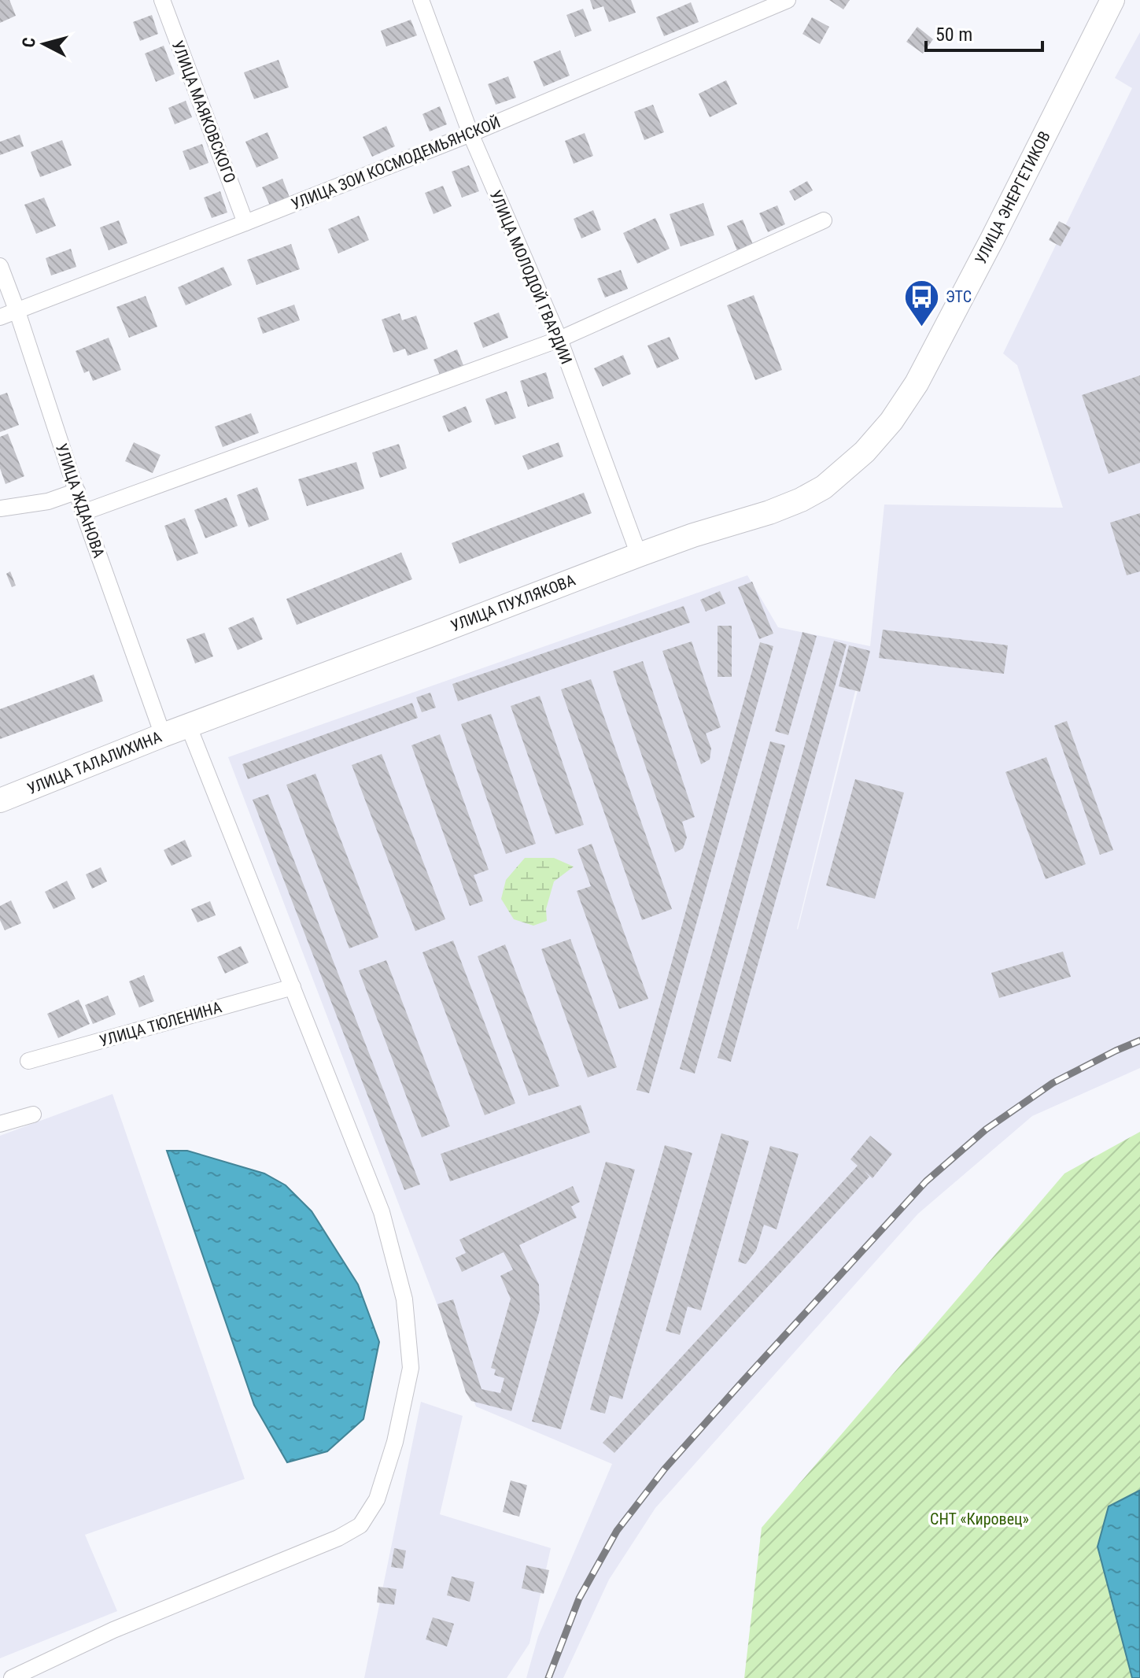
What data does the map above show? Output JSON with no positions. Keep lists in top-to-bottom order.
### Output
{
  "streets": {
    "street": [
      "УЛИЦА МАЯКОВСКОГО",
      "УЛИЦА ЗОИ КОСМОДЕМЬЯНСКОЙ",
      "УЛИЦА ЭНЕРГЕТИКОВ",
      "УЛИЦА МОЛОДОЙ ГВАРДИИ",
      "УЛИЦА ЖДАНОВА",
      "УЛИЦА ПУХЛЯКОВА",
      "УЛИЦА ТАЛАЛИХИНА",
      "УЛИЦА ТЮЛЕНИНА"
    ]
  },
  "crossings": [
    ["УЛИЦА МАЯКОВСКОГО", "УЛИЦА ЗОИ КОСМОДЕМЬЯНСКОЙ"],
    ["УЛИЦА ЗОИ КОСМОДЕМЬЯНСКОЙ", "УЛИЦА МОЛОДОЙ ГВАРДИИ"],
    ["УЛИЦА ЗОИ КОСМОДЕМЬЯНСКОЙ", "УЛИЦА ЖДАНОВА"],
    ["УЛИЦА ЭНЕРГЕТИКОВ", "УЛИЦА ПУХЛЯКОВА"],
    ["УЛИЦА МОЛОДОЙ ГВАРДИИ", "УЛИЦА ПУХЛЯКОВА"],
    ["УЛИЦА ЖДАНОВА", "УЛИЦА ТАЛАЛИХИНА"],
    ["УЛИЦА ПУХЛЯКОВА", "УЛИЦА ТАЛАЛИХИНА"]
  ],
  "parks": ["СНТ «Кировец»"],
  "places": {
    "bus stop": ["ЭТС"]
  },
  "scale_bar": "50 m",
  "north": "left"
}
